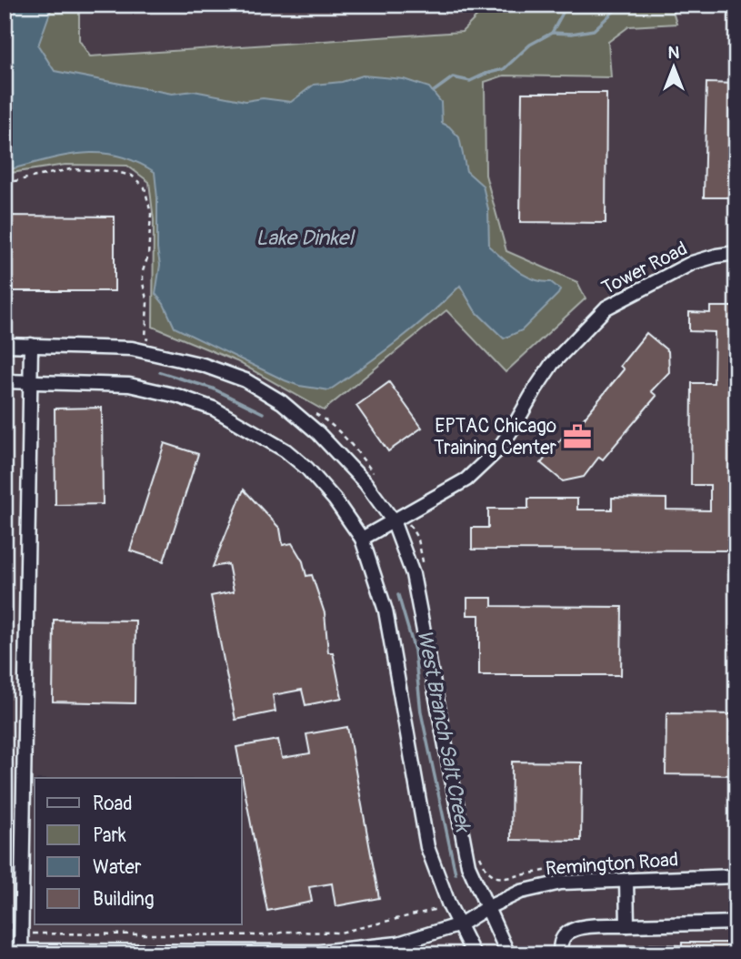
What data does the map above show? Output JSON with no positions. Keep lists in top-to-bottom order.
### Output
{
  "streets": {
    "street": ["Tower Road", "Remington Road"]
  },
  "water": ["Lake Dinkel", "West Branch Salt Creek"],
  "places": {
    "office": ["EPTAC Chicago Training Center"]
  },
  "legend": [
    "Road",
    "Park",
    "Water",
    "Building"
  ],
  "north": "top"
}
